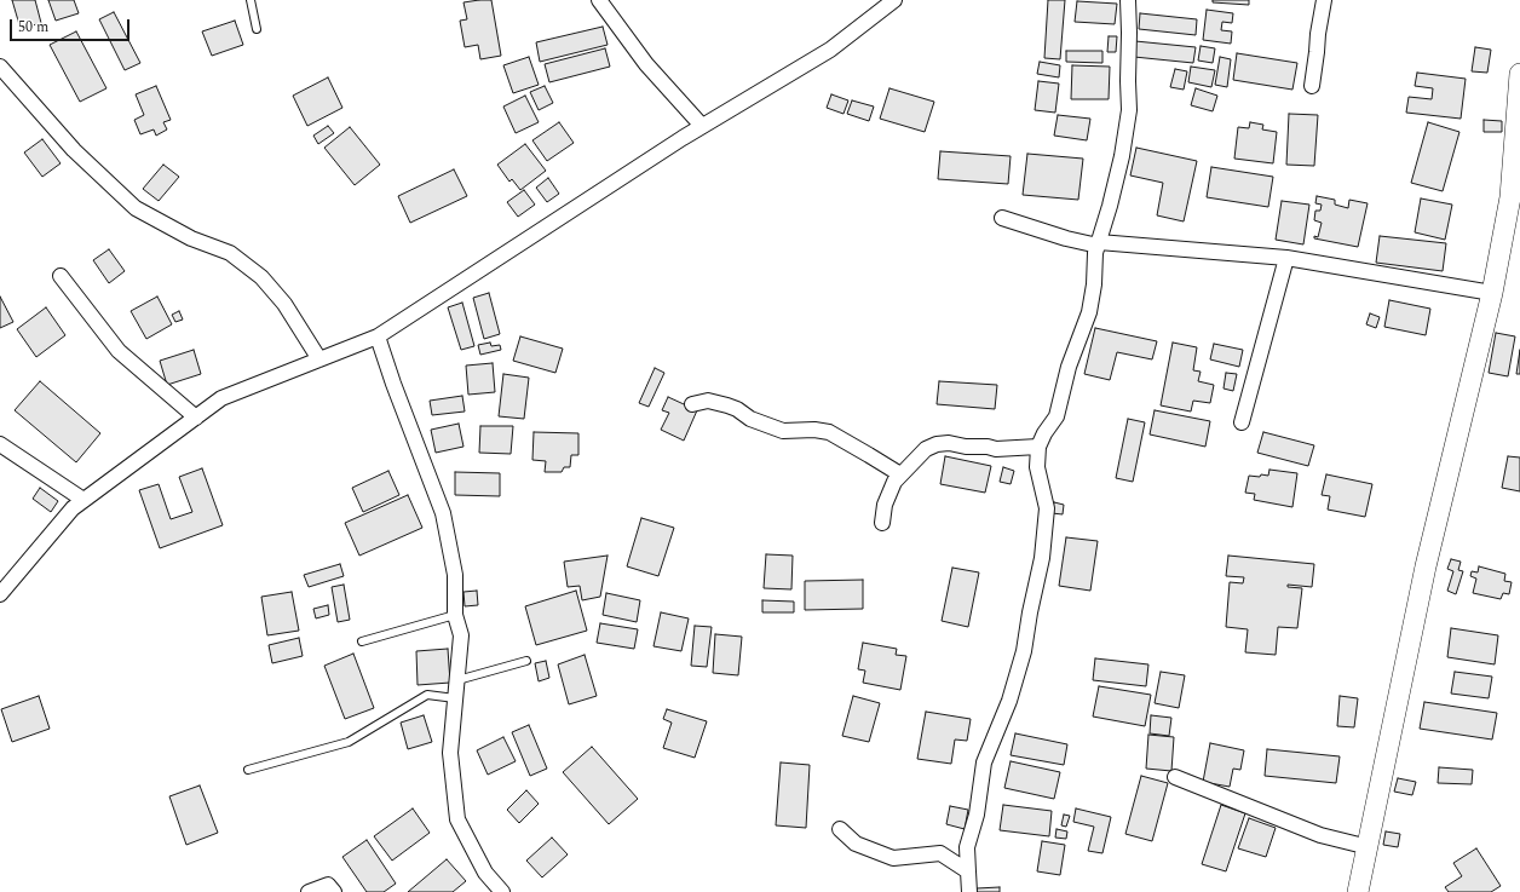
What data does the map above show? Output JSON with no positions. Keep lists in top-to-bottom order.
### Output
{
  "scale_bar": "50 m"
}
